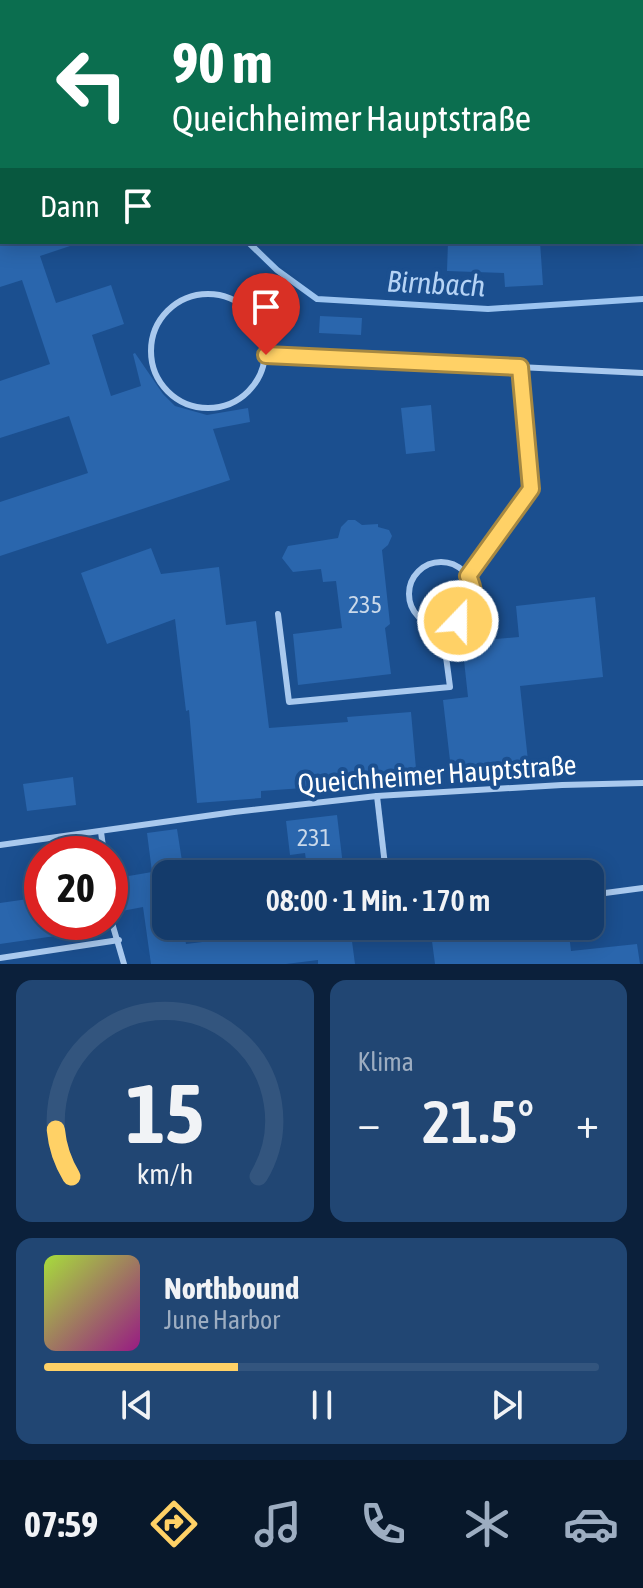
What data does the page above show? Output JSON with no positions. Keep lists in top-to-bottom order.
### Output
{
  "streets": {
    "lane": ["Queichheimer Hauptstraße"]
  },
  "water": ["Birnbach"],
  "house_numbers": ["235", "231"],
  "page": {
    "turn": ["90 m", "Queichheimer Hauptstraße"],
    "then": "Dann",
    "limit": "20",
    "trip": "08:00 · 1 Min. · 170 m",
    "tile": "Klima",
    "heat": ["−", "21.5°", "+"],
    "song": ["Northbound", "June Harbor"],
    "tabs": "07:59",
    "gauge": ["15", "km/h"]
  }
}
